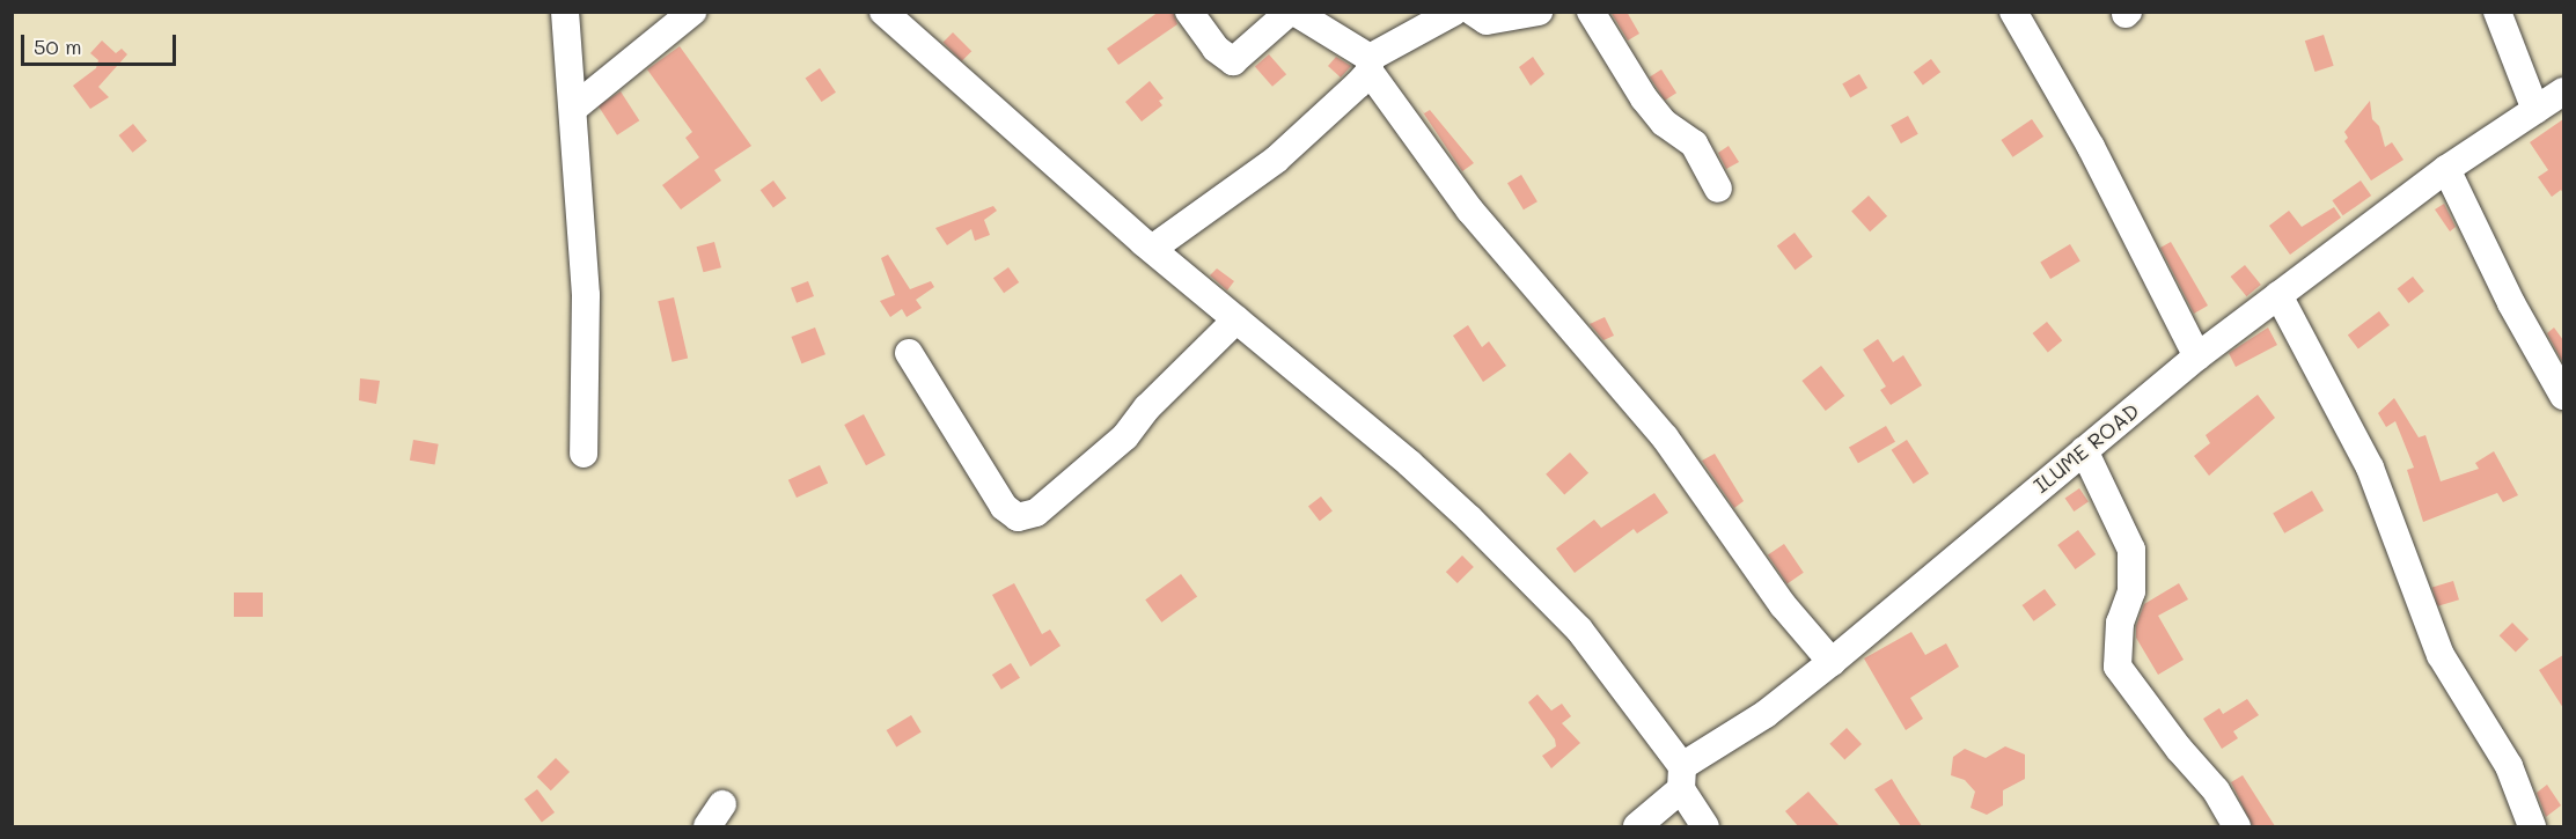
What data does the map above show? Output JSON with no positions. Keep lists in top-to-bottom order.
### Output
{
  "streets": {
    "street": ["ILUME ROAD"]
  },
  "scale_bar": "50 m"
}
